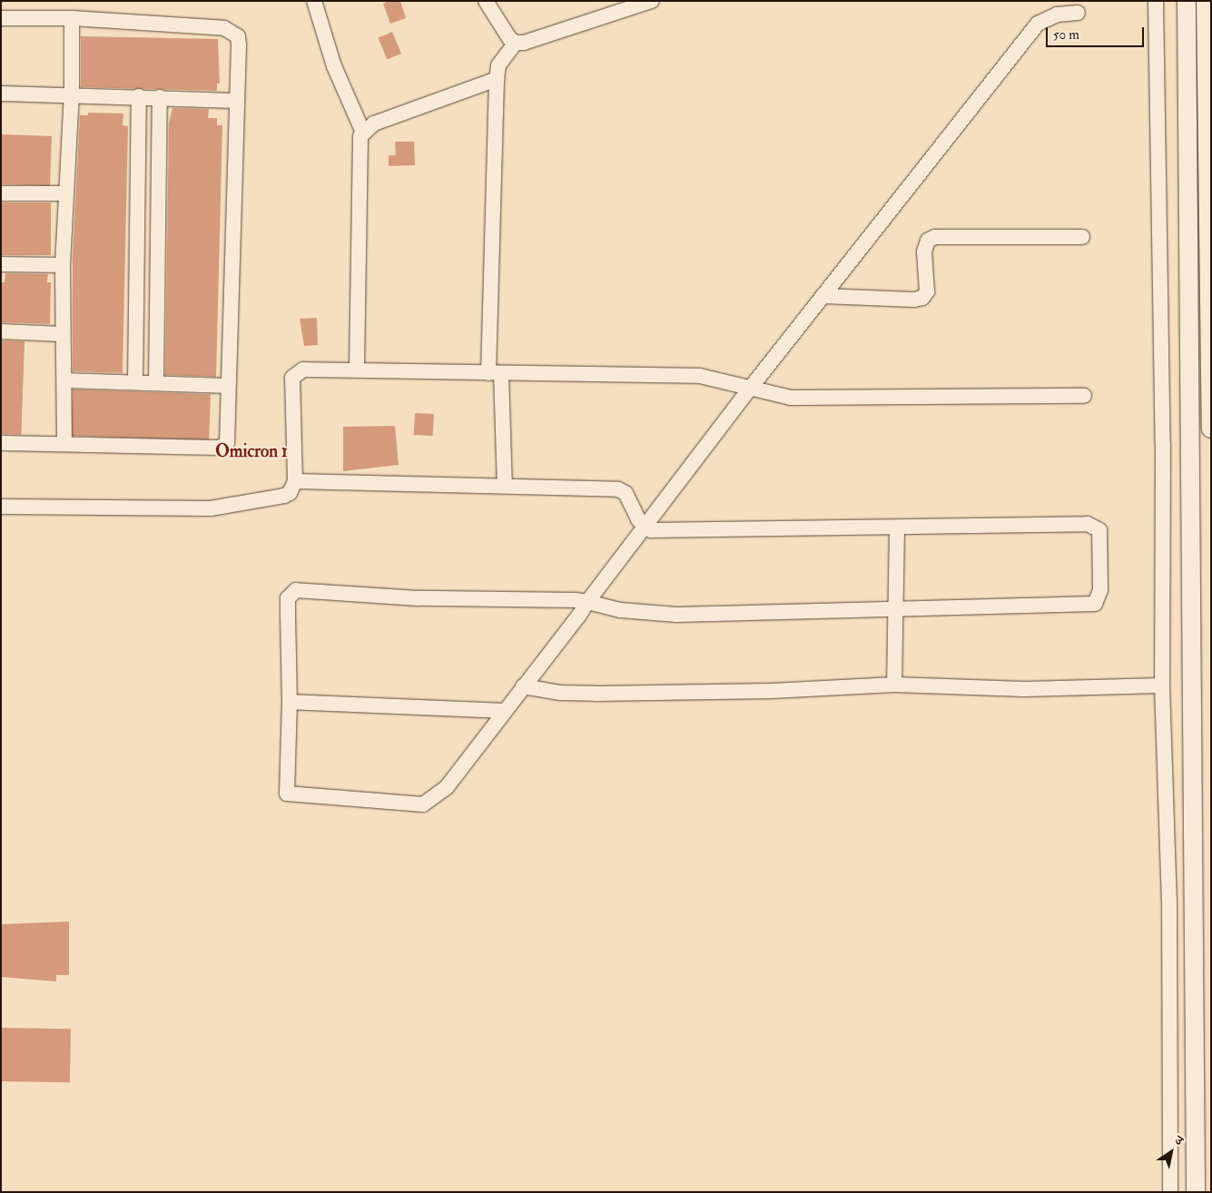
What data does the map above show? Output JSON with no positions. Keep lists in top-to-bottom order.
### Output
{
  "districts": ["Omicron 1"],
  "scale_bar": "50 m",
  "north": "top right"
}
